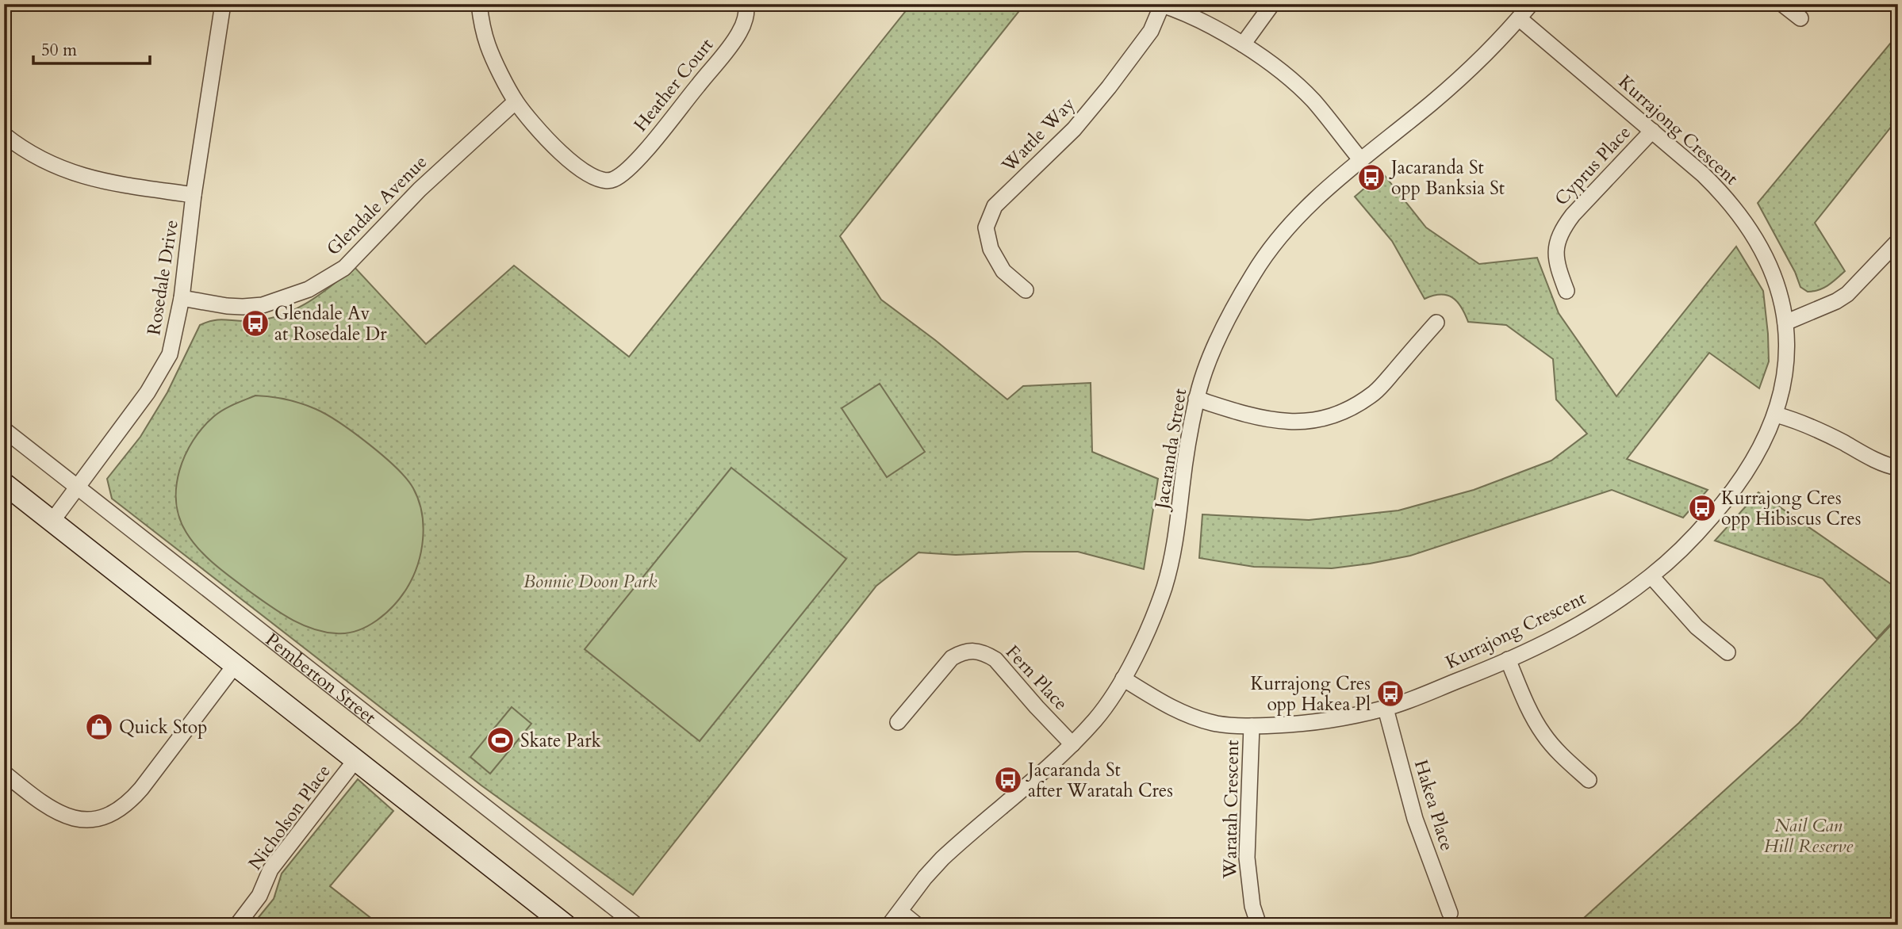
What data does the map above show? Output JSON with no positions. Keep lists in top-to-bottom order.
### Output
{
  "streets": {
    "street": [
      "Heather Court",
      "Kurrajong Crescent",
      "Wattle Way",
      "Cyprus Place",
      "Glendale Avenue",
      "Rosedale Drive",
      "Jacaranda Street",
      "Pemberton Street",
      "Fern Place",
      "Hakea Place",
      "Waratah Crescent",
      "Nicholson Place"
    ]
  },
  "crossings": [
    ["Heather Court", "Glendale Avenue"],
    ["Kurrajong Crescent", "Cyprus Place"],
    ["Kurrajong Crescent", "Jacaranda Street"],
    ["Kurrajong Crescent", "Hakea Place"],
    ["Kurrajong Crescent", "Waratah Crescent"],
    ["Glendale Avenue", "Rosedale Drive"],
    ["Rosedale Drive", "Pemberton Street"],
    ["Jacaranda Street", "Fern Place"]
  ],
  "parks": ["Bonnie Doon Park", "Nail Can Hill Reserve"],
  "places": {
    "bus stop": [
      "Jacaranda St opp Banksia St",
      "Glendale Av at Rosedale Dr",
      "Kurrajong Cres opp Hibiscus Cres",
      "Kurrajong Cres opp Hakea Pl",
      "Jacaranda St after Waratah Cres"
    ],
    "shop": ["Quick Stop"],
    "sports": ["Skate Park"]
  },
  "scale_bar": "50 m"
}
